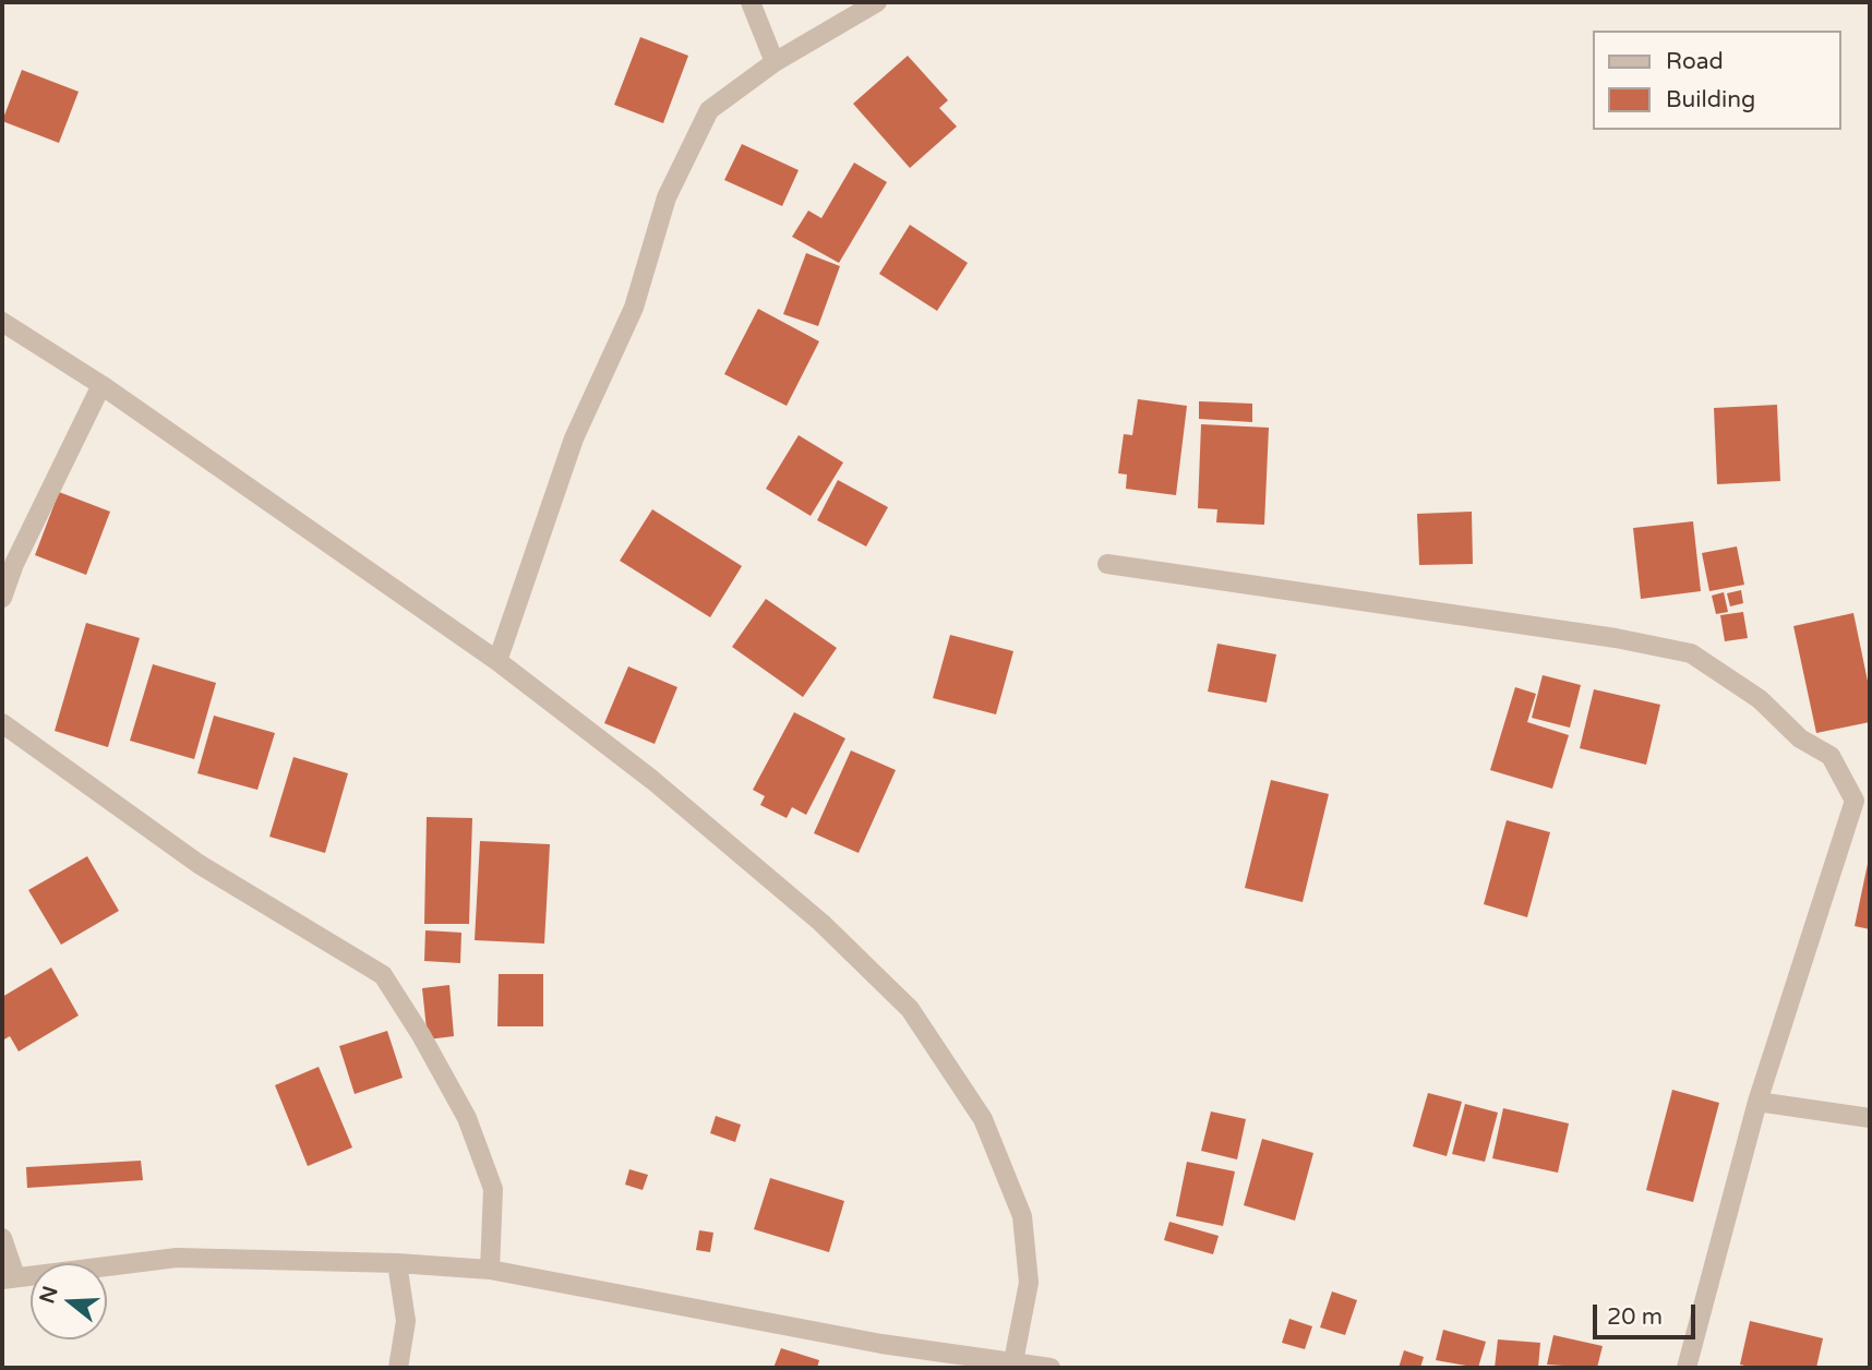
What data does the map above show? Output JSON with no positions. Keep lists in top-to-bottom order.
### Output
{
  "legend": ["Road", "Building"],
  "scale_bar": "20 m",
  "north": "left"
}
